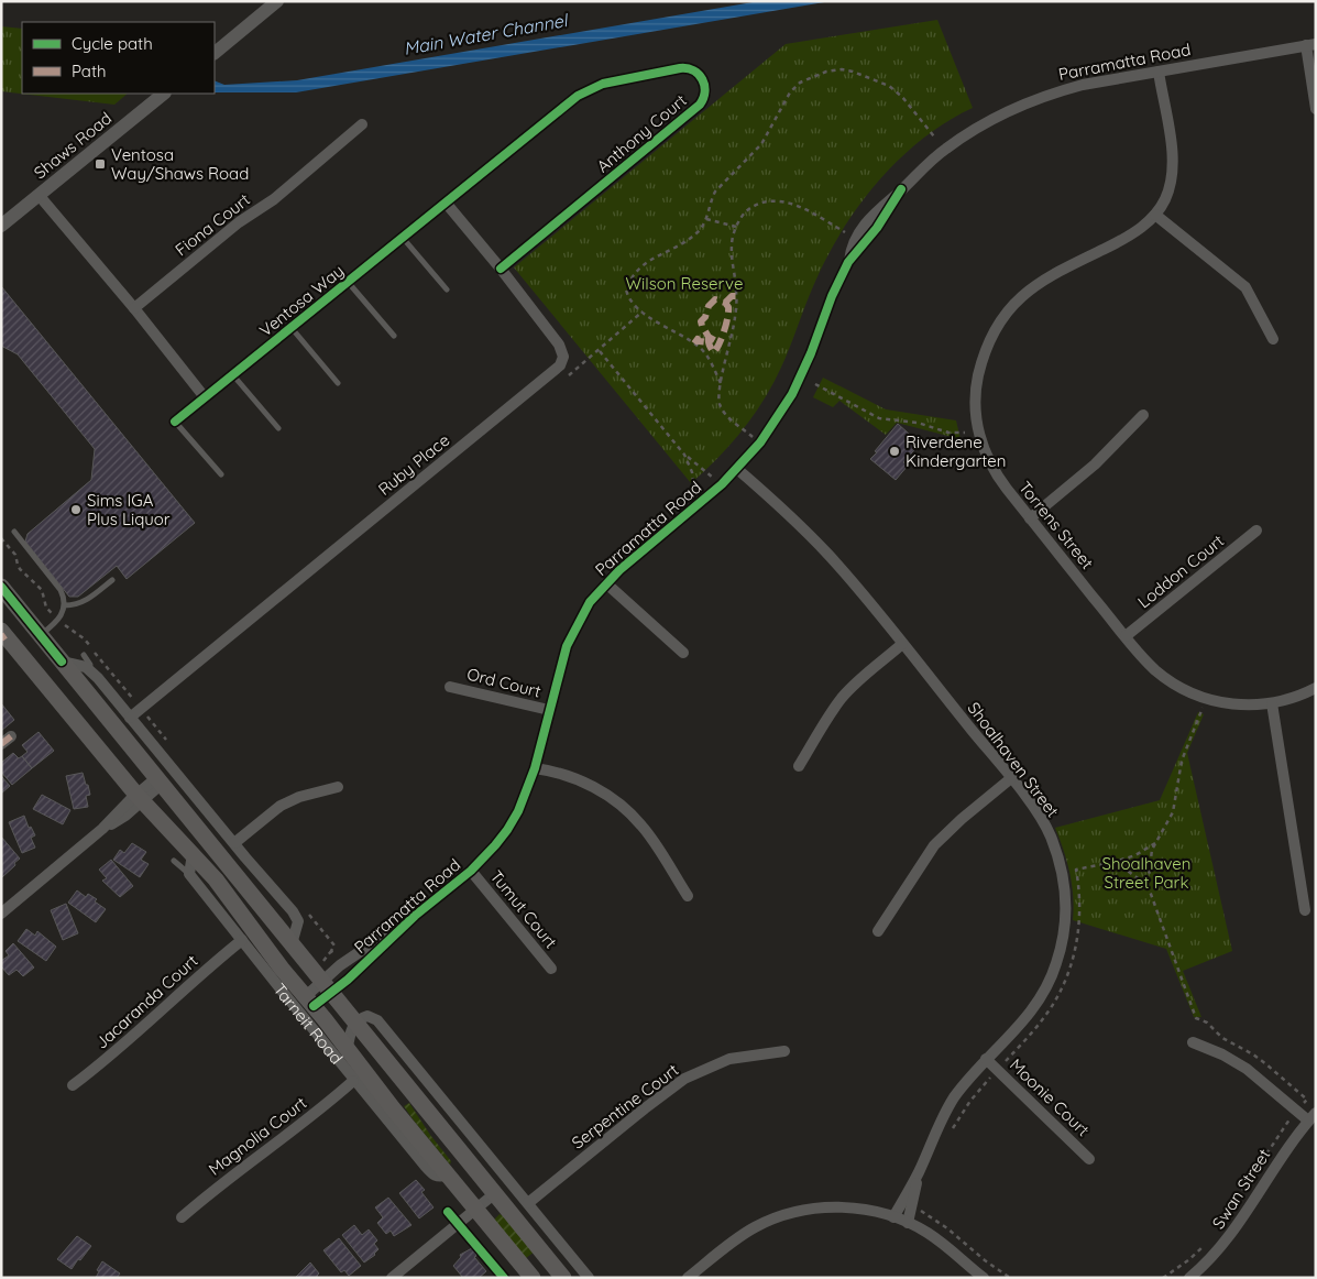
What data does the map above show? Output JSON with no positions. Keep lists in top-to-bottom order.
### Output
{
  "streets": {
    "main road": ["Tarneit Road"],
    "street": [
      "Parramatta Road",
      "Anthony Court",
      "Shaws Road",
      "Fiona Court",
      "Ventosa Way",
      "Ruby Place",
      "Torrens Street",
      "Loddon Court",
      "Ord Court",
      "Shoalhaven Street",
      "Tumut Court",
      "Jacaranda Court",
      "Moonie Court",
      "Serpentine Court",
      "Magnolia Court",
      "Swan Street"
    ]
  },
  "crossings": [
    ["Parramatta Road", "Torrens Street"],
    ["Parramatta Road", "Ord Court"],
    ["Parramatta Road", "Shoalhaven Street"],
    ["Parramatta Road", "Tumut Court"],
    ["Parramatta Road", "Tarneit Road"],
    ["Anthony Court", "Ventosa Way"],
    ["Anthony Court", "Ruby Place"],
    ["Ventosa Way", "Ruby Place"],
    ["Torrens Street", "Loddon Court"],
    ["Shoalhaven Street", "Moonie Court"],
    ["Jacaranda Court", "Tarneit Road"],
    ["Tarneit Road", "Magnolia Court"]
  ],
  "water": ["Main Water Channel"],
  "parks": ["Wilson Reserve", "Shoalhaven Street Park"],
  "places": {
    "transit": ["Ventosa Way/Shaws Road"],
    "other": ["Riverdene Kindergarten", "Sims IGA Plus Liquor"]
  },
  "legend": ["Cycle path", "Path"]
}
